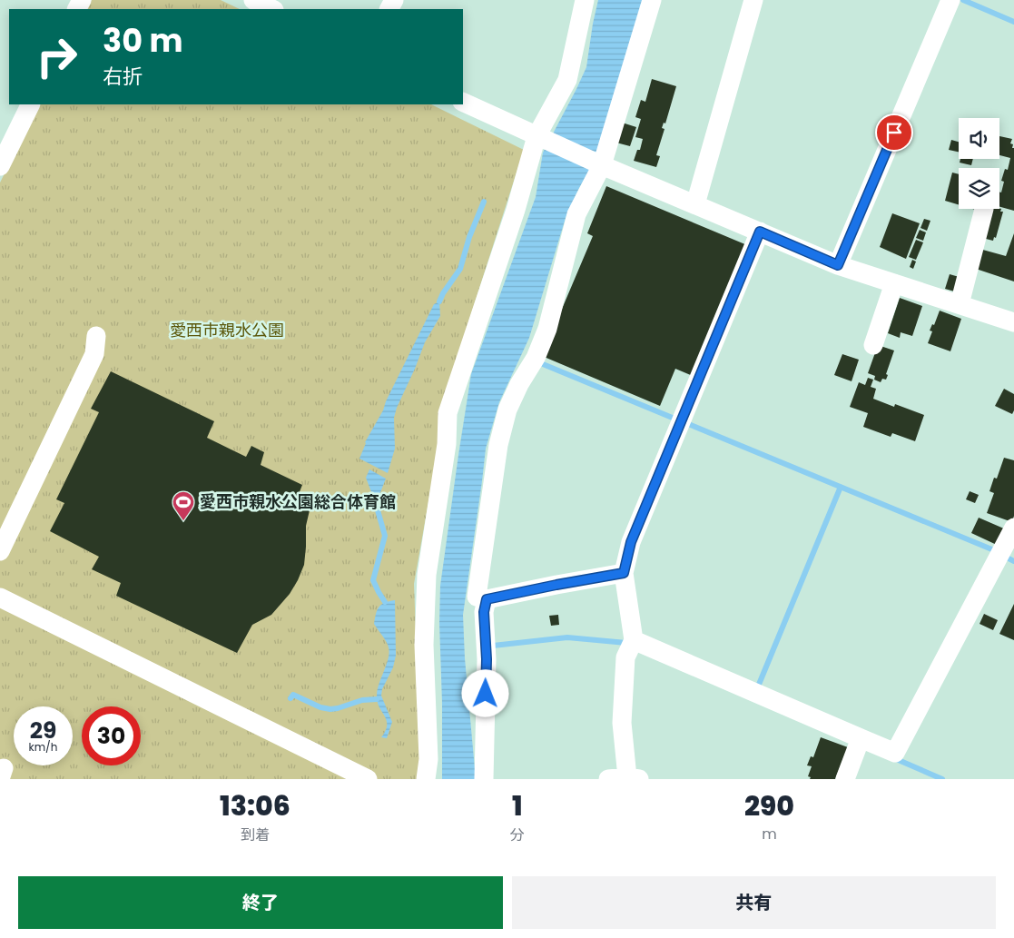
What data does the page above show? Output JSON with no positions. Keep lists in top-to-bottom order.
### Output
{
  "parks": ["愛西市親水公園"],
  "places": {
    "sports": ["愛西市親水公園総合体育館"]
  },
  "page": {
    "turn": ["30 m", "右折"],
    "speed": "29 km/h",
    "limit": "30",
    "eta": [
      "13:06",
      "到着",
      "1",
      "分",
      "290",
      "m"
    ],
    "buttons": ["終了", "共有"]
  }
}
